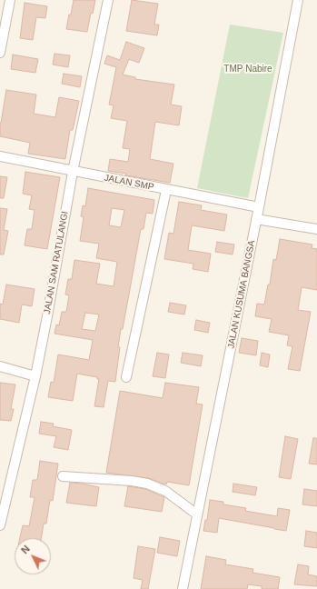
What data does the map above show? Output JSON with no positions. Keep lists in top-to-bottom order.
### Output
{
  "streets": {
    "street": ["JALAN SMP", "JALAN SAM RATULANGI", "JALAN KUSUMA BANGSA"]
  },
  "crossings": [
    ["JALAN SMP", "JALAN SAM RATULANGI"],
    ["JALAN SMP", "JALAN KUSUMA BANGSA"]
  ],
  "parks": ["TMP Nabire"],
  "north": "top left"
}
